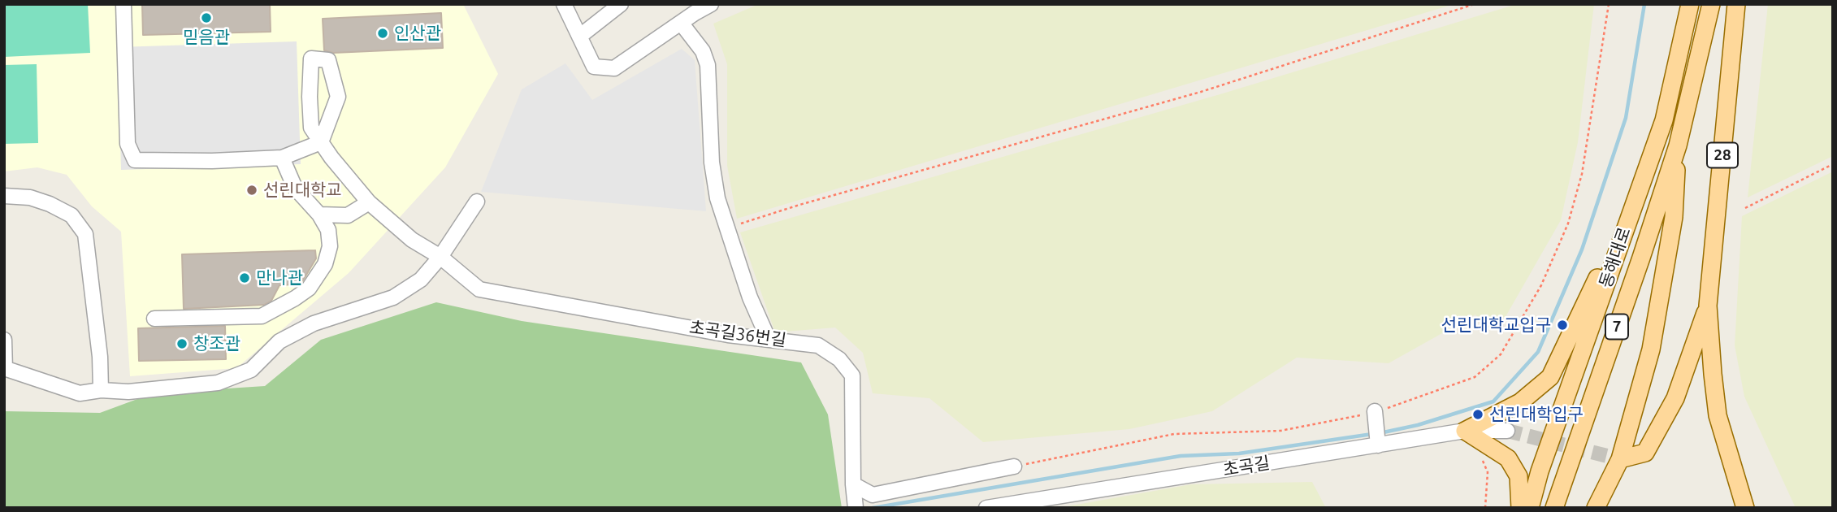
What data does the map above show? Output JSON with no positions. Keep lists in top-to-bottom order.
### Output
{
  "streets": {
    "main road": ["28", "동해대로", "7"],
    "street": ["초곡길36번길", "초곡길"]
  },
  "places": [
    "믿음관",
    "인산관",
    "선린대학교",
    "만나관",
    "선린대학교입구",
    "창조관",
    "선린대학입구"
  ]
}
